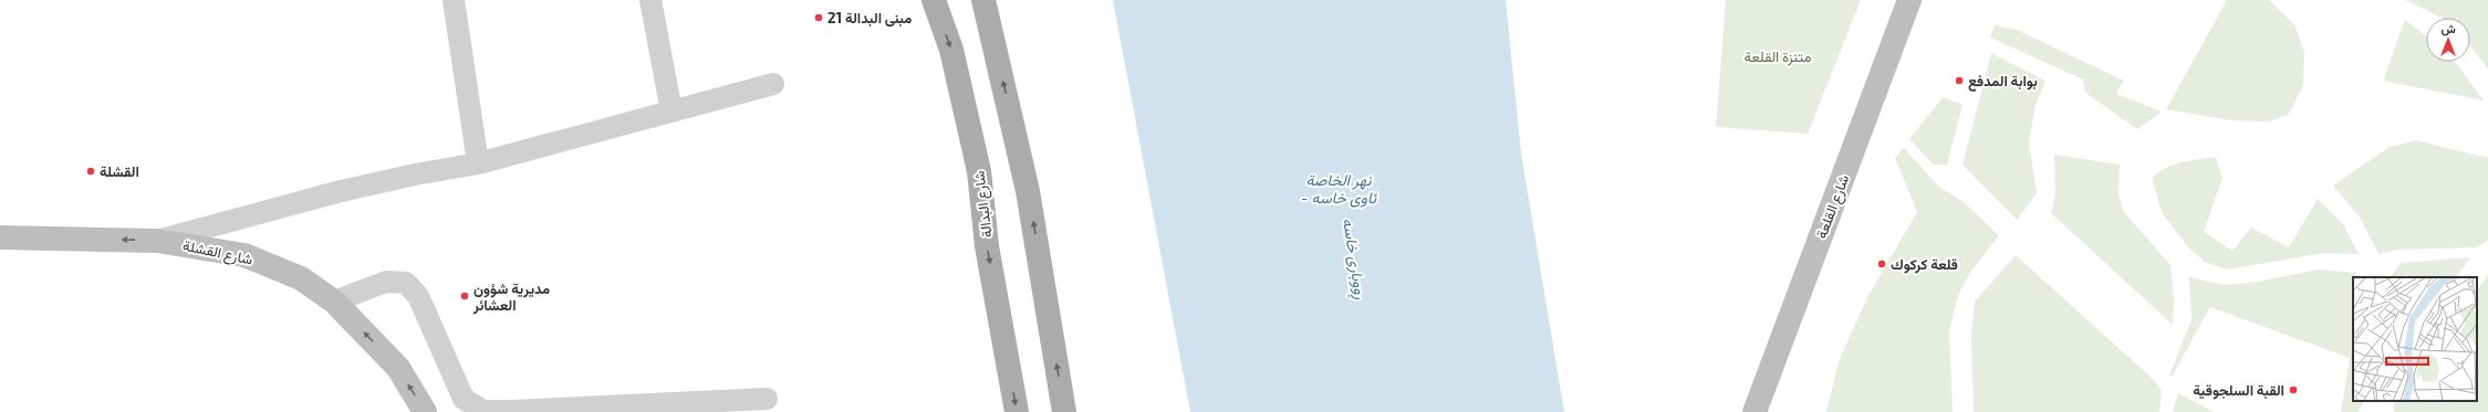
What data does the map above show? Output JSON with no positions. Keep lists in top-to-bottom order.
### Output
{
  "streets": {
    "main road": ["شارع البدالة"],
    "street": ["شارع القلعة", "شارع القشلة"]
  },
  "one_way": ["شارع القشلة"],
  "water": ["نهر الخاصة - ئاوی خاسە", "ڕووباری خاسە"],
  "parks": ["متنزة القلعة"],
  "places": [
    "مبنى البدالة 21",
    "بوابة المدفع",
    "القشلة",
    "قلعة كركوك",
    "مديرية شؤون العشائر",
    "القبة السلجوقية"
  ],
  "north": "top"
}
